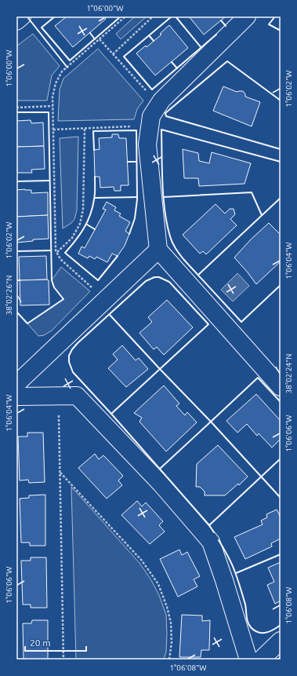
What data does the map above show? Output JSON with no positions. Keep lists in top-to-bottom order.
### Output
{
  "scale_bar": "20 m",
  "coordinates": [
    "1°06'00\"W",
    "1°06'02\"W",
    "1°06'04\"W",
    "38°02'26\"N",
    "38°02'24\"N",
    "1°06'06\"W",
    "1°06'08\"W"
  ]
}
